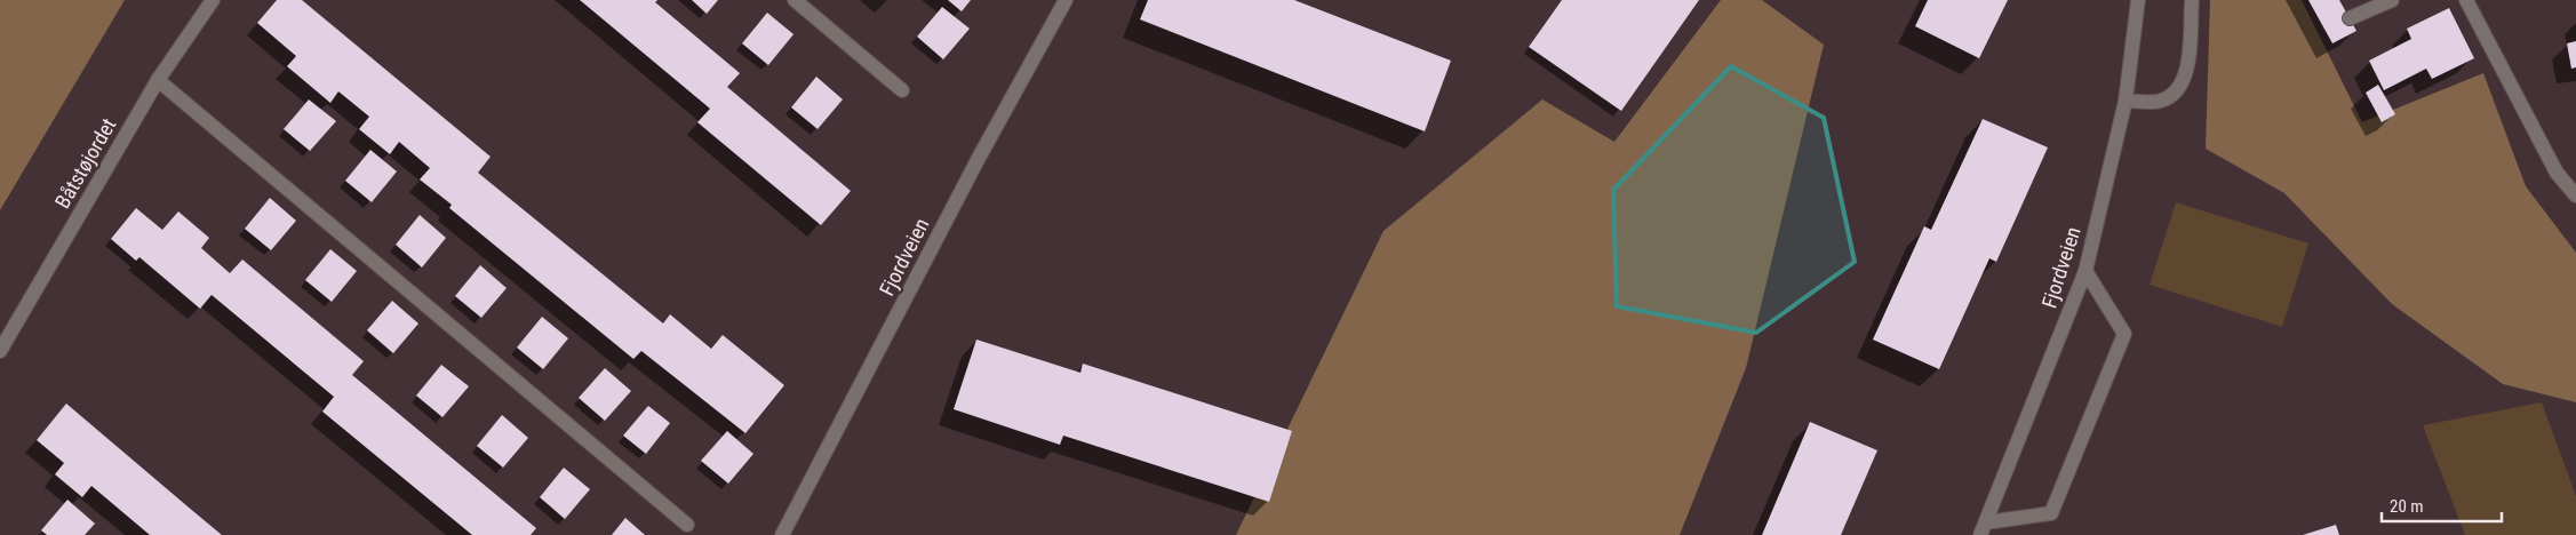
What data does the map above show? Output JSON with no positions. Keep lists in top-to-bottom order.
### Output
{
  "streets": {
    "street": ["Båtstøjordet", "Fjordveien"]
  },
  "scale_bar": "20 m"
}
